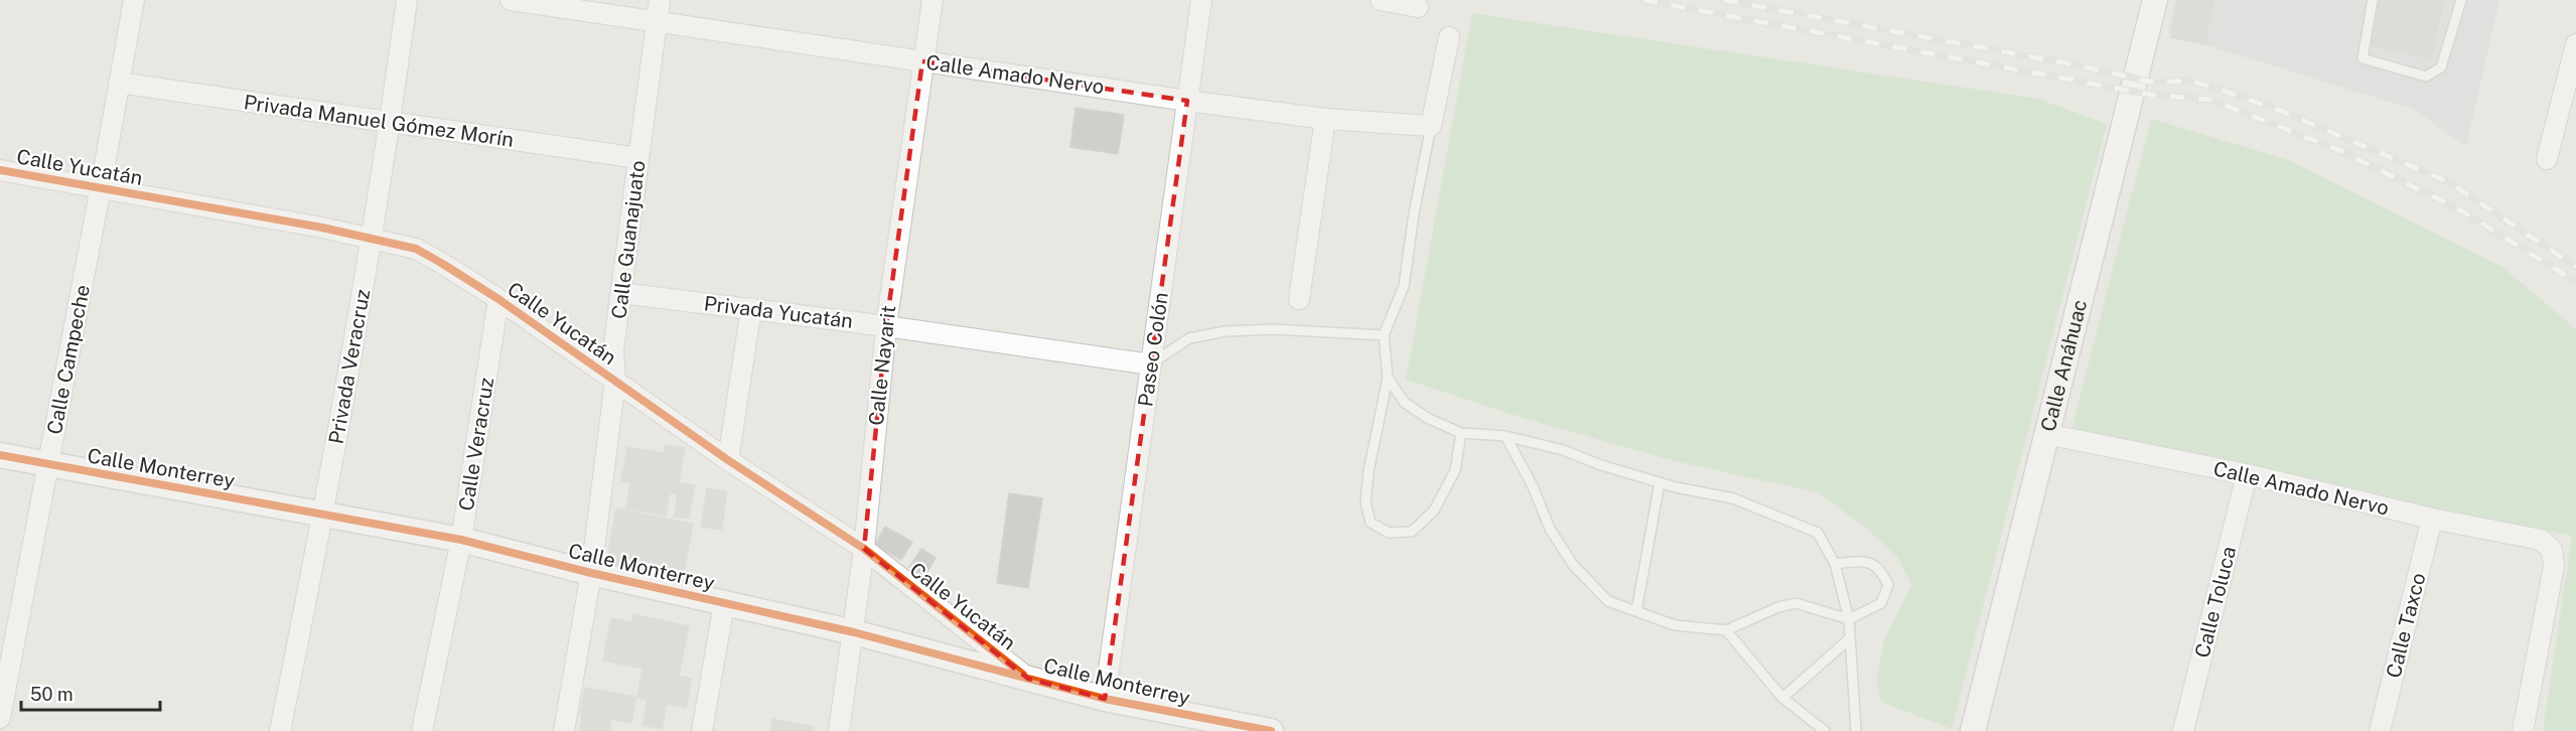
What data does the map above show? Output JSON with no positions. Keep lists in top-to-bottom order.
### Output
{
  "streets": {
    "street": [
      "Calle Amado Nervo",
      "Privada Manuel Gómez Morín",
      "Calle Yucatán",
      "Calle Guanajuato",
      "Privada Yucatán",
      "Paseo Colón",
      "Calle Campeche",
      "Calle Nayarit",
      "Calle Anáhuac",
      "Privada Veracruz",
      "Calle Veracruz",
      "Calle Monterrey",
      "Calle Toluca",
      "Calle Taxco"
    ]
  },
  "crossings": [
    ["Calle Amado Nervo", "Calle Guanajuato"],
    ["Calle Amado Nervo", "Paseo Colón"],
    ["Calle Amado Nervo", "Calle Nayarit"],
    ["Calle Amado Nervo", "Calle Anáhuac"],
    ["Calle Amado Nervo", "Calle Toluca"],
    ["Calle Amado Nervo", "Calle Taxco"],
    ["Privada Manuel Gómez Morín", "Calle Guanajuato"],
    ["Privada Manuel Gómez Morín", "Calle Campeche"],
    ["Privada Manuel Gómez Morín", "Privada Veracruz"],
    ["Calle Yucatán", "Calle Guanajuato"],
    ["Calle Yucatán", "Calle Campeche"],
    ["Calle Yucatán", "Calle Nayarit"],
    ["Calle Yucatán", "Privada Veracruz"],
    ["Calle Yucatán", "Calle Veracruz"],
    ["Calle Yucatán", "Calle Monterrey"],
    ["Calle Guanajuato", "Privada Yucatán"],
    ["Calle Guanajuato", "Calle Monterrey"],
    ["Privada Yucatán", "Paseo Colón"],
    ["Privada Yucatán", "Calle Nayarit"],
    ["Paseo Colón", "Calle Monterrey"],
    ["Calle Campeche", "Calle Monterrey"],
    ["Calle Nayarit", "Calle Monterrey"],
    ["Privada Veracruz", "Calle Monterrey"],
    ["Calle Veracruz", "Calle Monterrey"]
  ],
  "scale_bar": "50 m"
}
